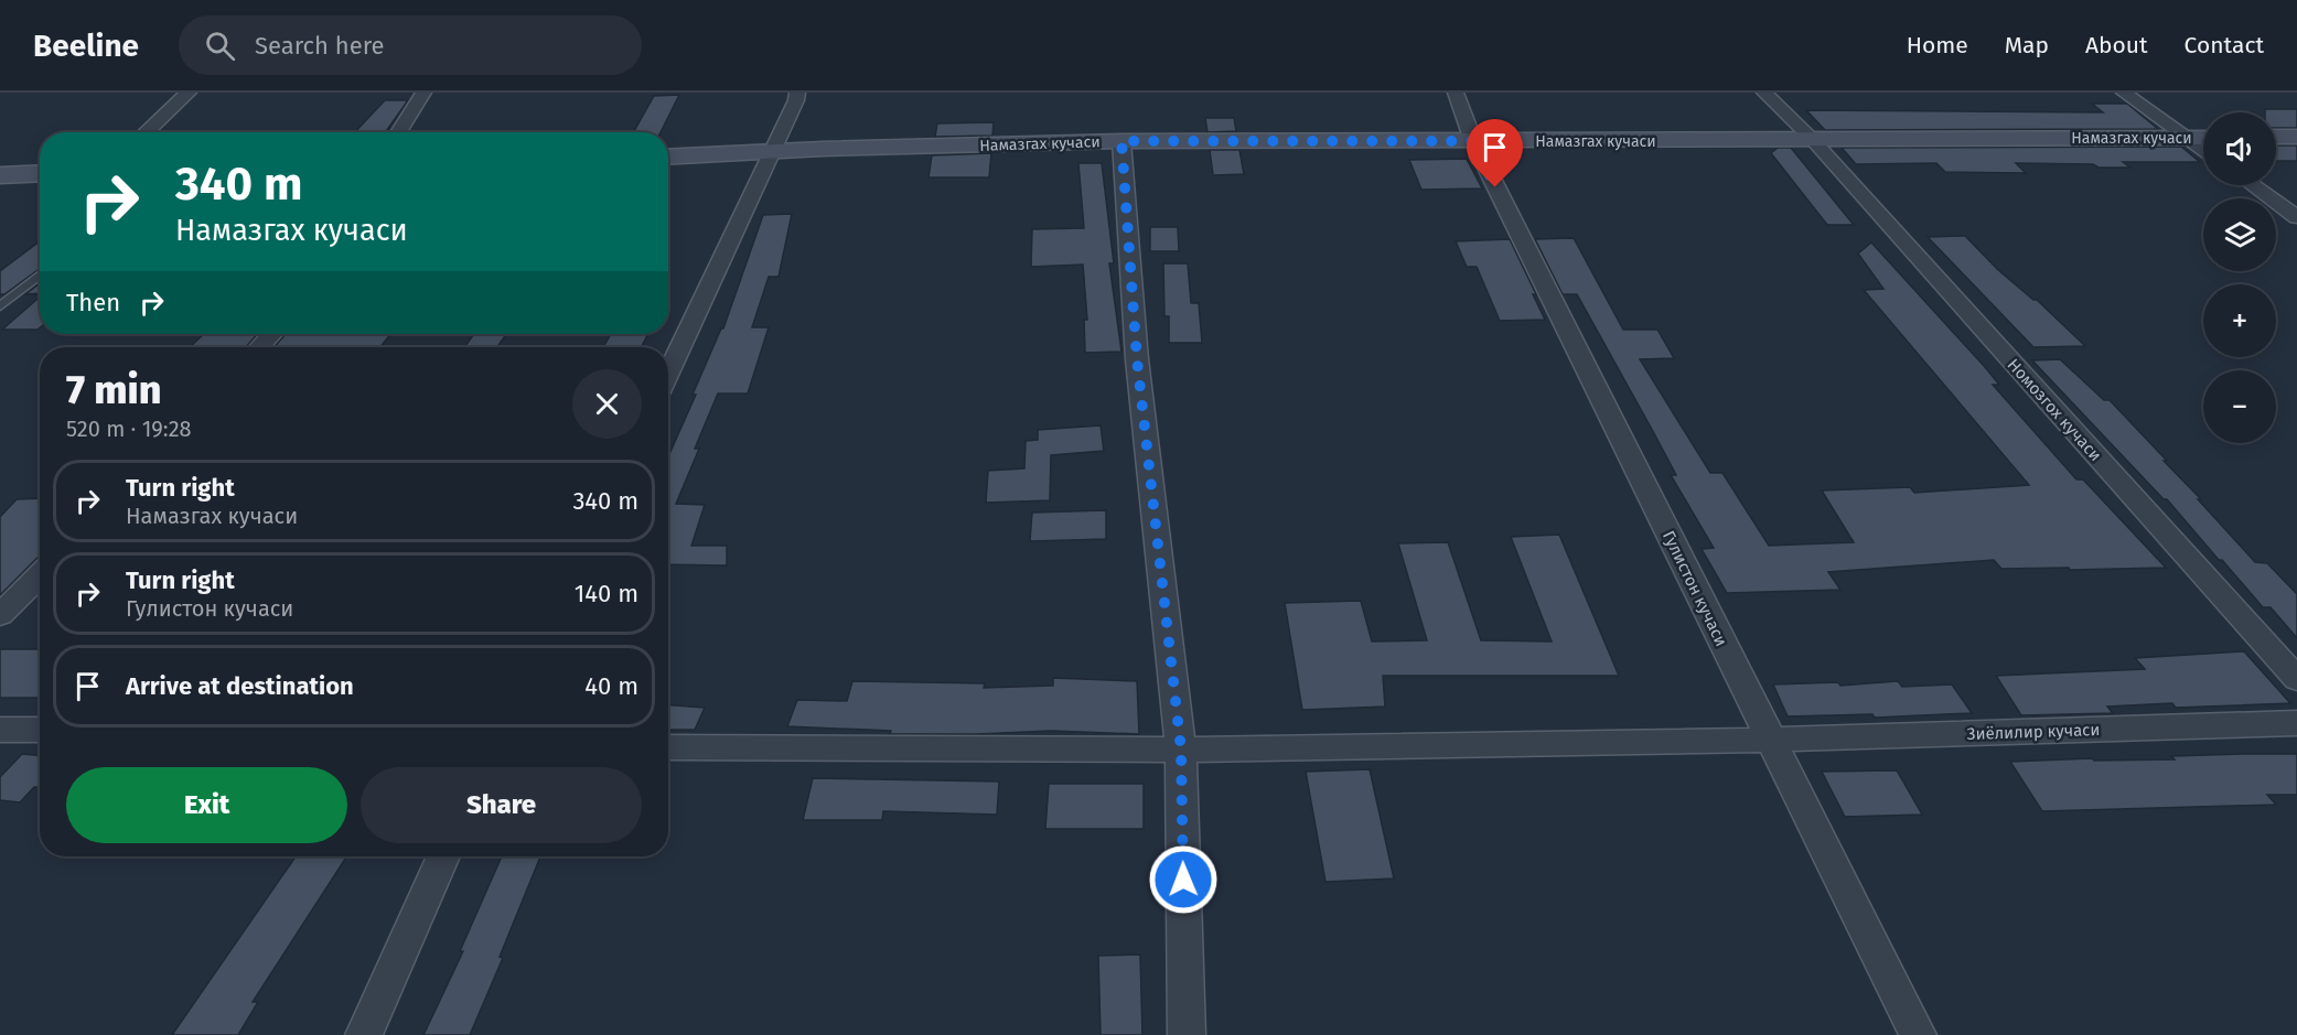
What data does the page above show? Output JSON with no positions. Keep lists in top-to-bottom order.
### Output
{
  "streets": {
    "street": [
      "Намазгах кучаси",
      "Номозгох кучаси",
      "Гулистон кучаси",
      "Зиёлилир кучаси"
    ]
  },
  "crossings": [
    ["Намазгах кучаси", "Номозгох кучаси"],
    ["Намазгах кучаси", "Гулистон кучаси"],
    ["Гулистон кучаси", "Зиёлилир кучаси"]
  ],
  "page": {
    "header": "Beeline",
    "search": "Search here",
    "nav": [
      "Home",
      "Map",
      "About",
      "Contact"
    ],
    "map_buttons": ["+", "−"],
    "turn": ["340 m", "Намазгах кучаси"],
    "then": "Then",
    "heading": ["7 min", "520 m · 19:28"],
    "list": [
      {
        "name": "Turn right",
        "note": "Намазгах кучаси",
        "value": "340 m"
      },
      {
        "name": "Turn right",
        "note": "Гулистон кучаси",
        "value": "140 m"
      },
      {
        "name": "Arrive at destination",
        "value": "40 m"
      }
    ],
    "buttons": ["Exit", "Share"]
  }
}
